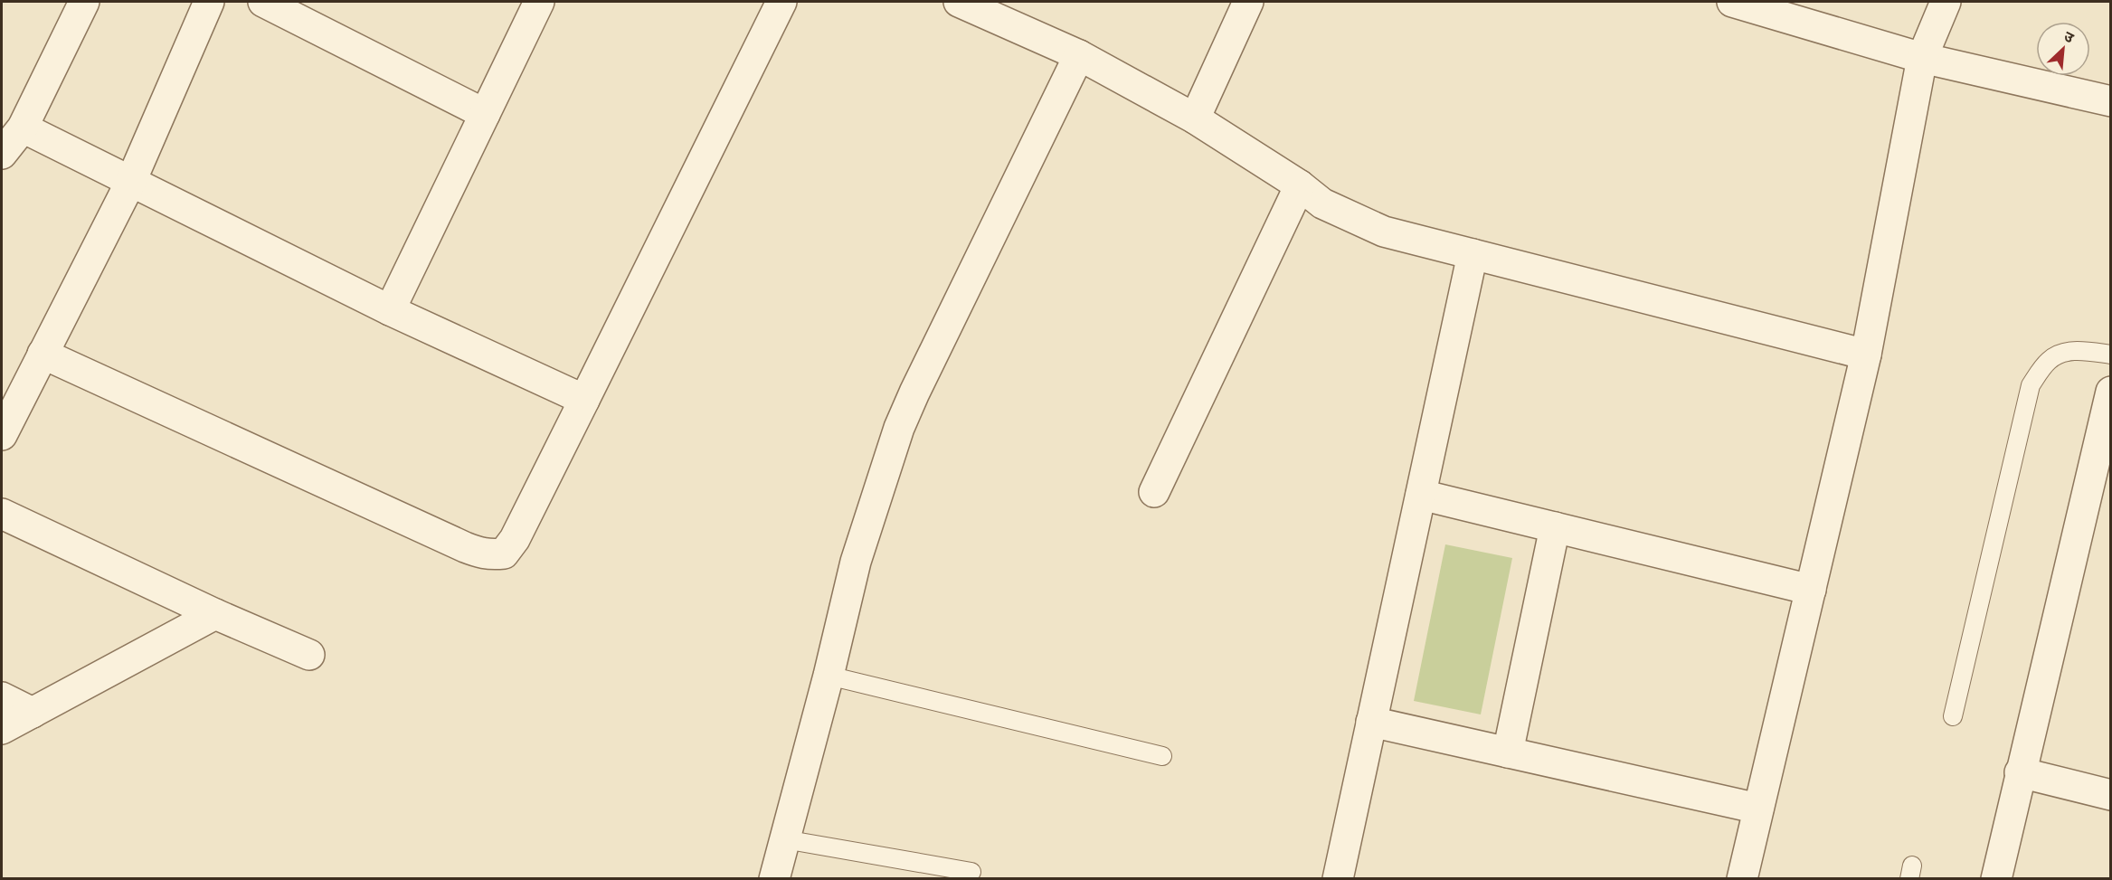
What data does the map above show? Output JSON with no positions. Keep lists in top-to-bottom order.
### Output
{
  "north": "top right"
}
